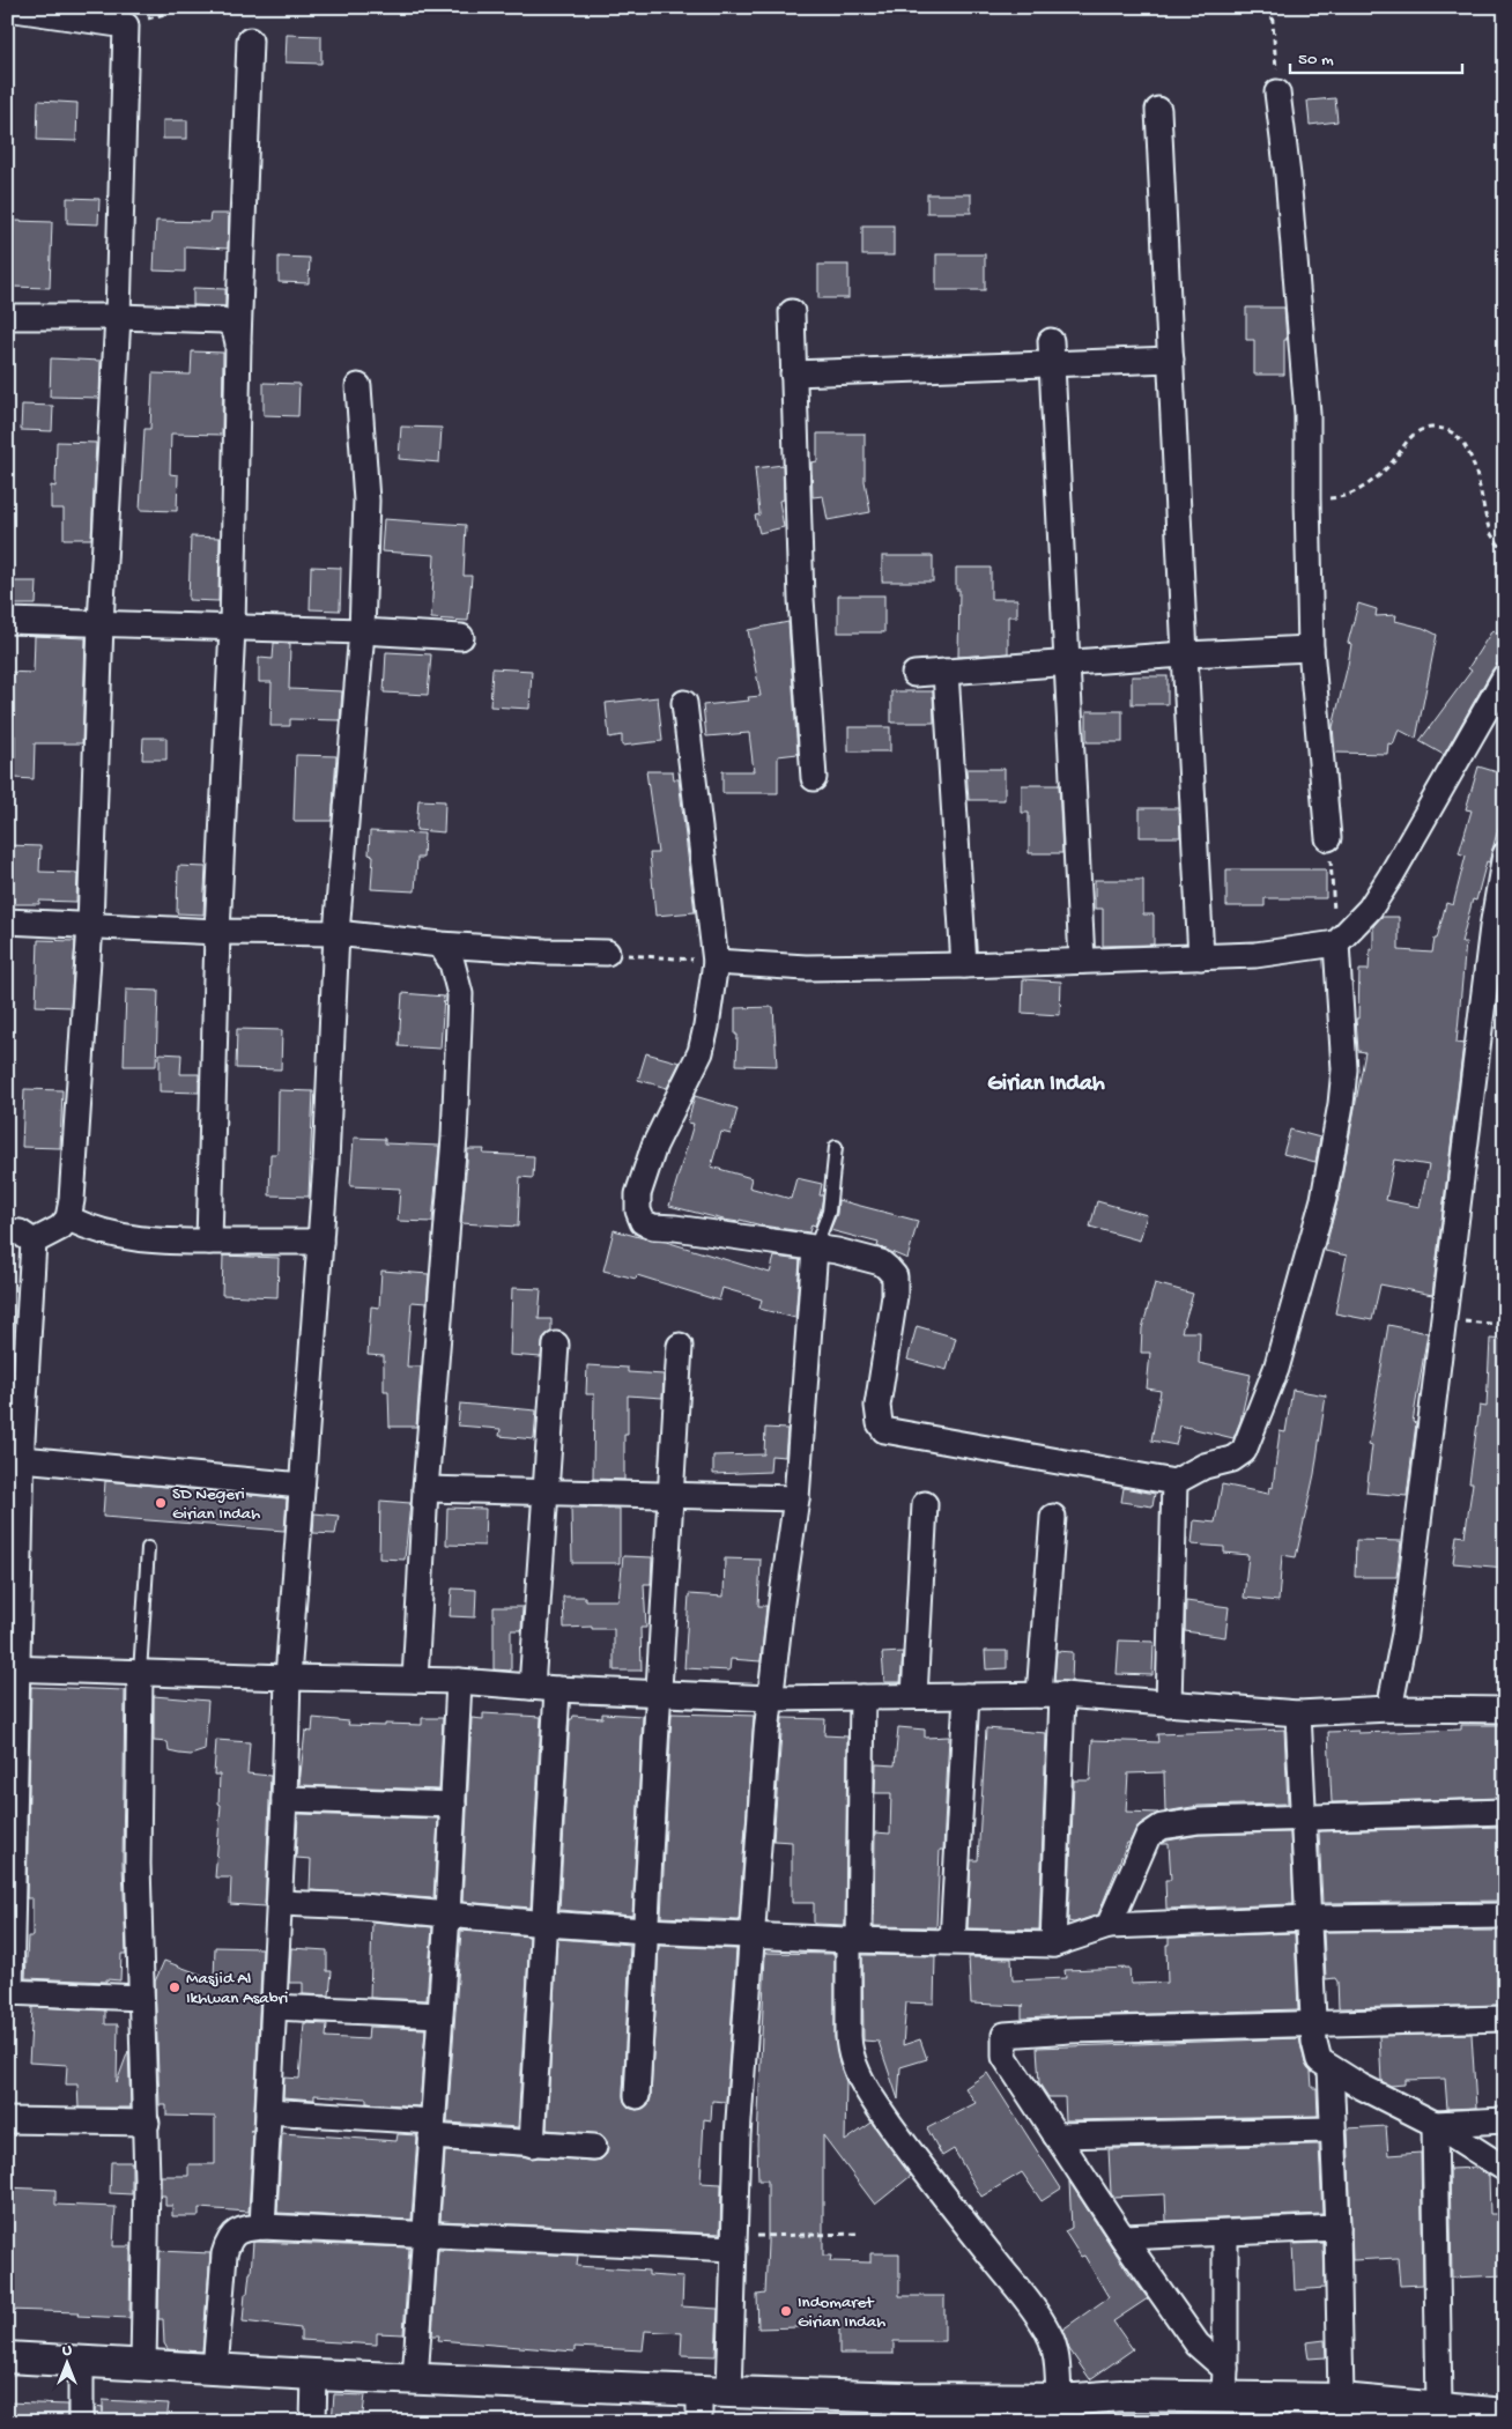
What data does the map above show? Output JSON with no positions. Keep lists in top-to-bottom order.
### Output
{
  "districts": ["Girian Indah"],
  "places": ["SD Negeri Girian Indah", "Masjid Al Ikhwan Asabri", "Indomaret Girian Indah"],
  "scale_bar": "50 m",
  "north": "top"
}
